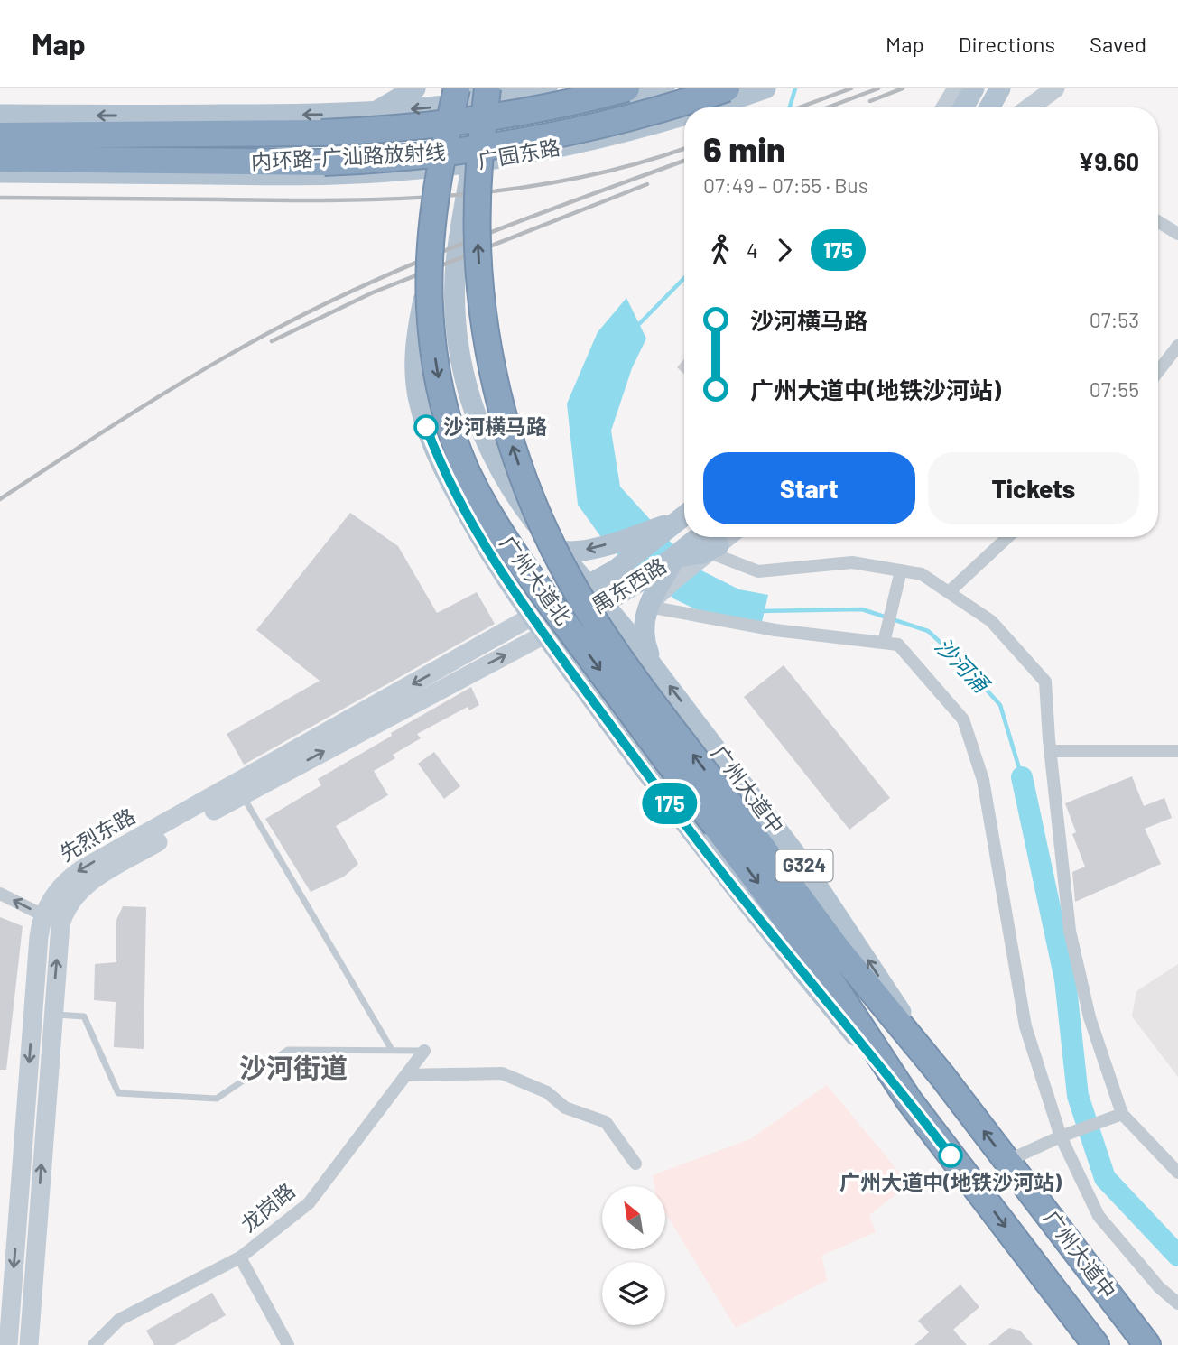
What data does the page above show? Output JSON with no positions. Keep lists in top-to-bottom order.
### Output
{
  "streets": {
    "highway": [
      "内环路-广汕路放射线",
      "广州大道北",
      "广州大道中",
      "G324"
    ],
    "main road": ["广园东路", "禺东西路"],
    "street": ["先烈东路", "龙岗路"]
  },
  "crossings": [
    ["广园东路", "广州大道北"],
    ["广州大道北", "禺东西路"],
    ["广州大道北", "广州大道中"],
    ["广州大道北", "先烈东路"],
    ["广州大道北", "G324"],
    ["禺东西路", "广州大道中"],
    ["禺东西路", "先烈东路"],
    ["禺东西路", "G324"],
    ["广州大道中", "先烈东路"],
    ["广州大道中", "G324"]
  ],
  "districts": ["沙河街道"],
  "water": ["沙河涌"],
  "places": ["沙河横马路", "广州大道中(地铁沙河站)"],
  "lines": ["bus line 175"],
  "north": "top left",
  "page": {
    "header": "Map",
    "nav": ["Map", "Directions", "Saved"],
    "on_map": "175",
    "heading": ["6 min", "07:49 – 07:55 · Bus", "¥9.60"],
    "legs": ["4", "175"],
    "list": [
      {
        "name": "沙河横马路",
        "value": "07:53"
      },
      {
        "name": "广州大道中(地铁沙河站)",
        "value": "07:55"
      }
    ],
    "buttons": ["Start", "Tickets"]
  }
}
